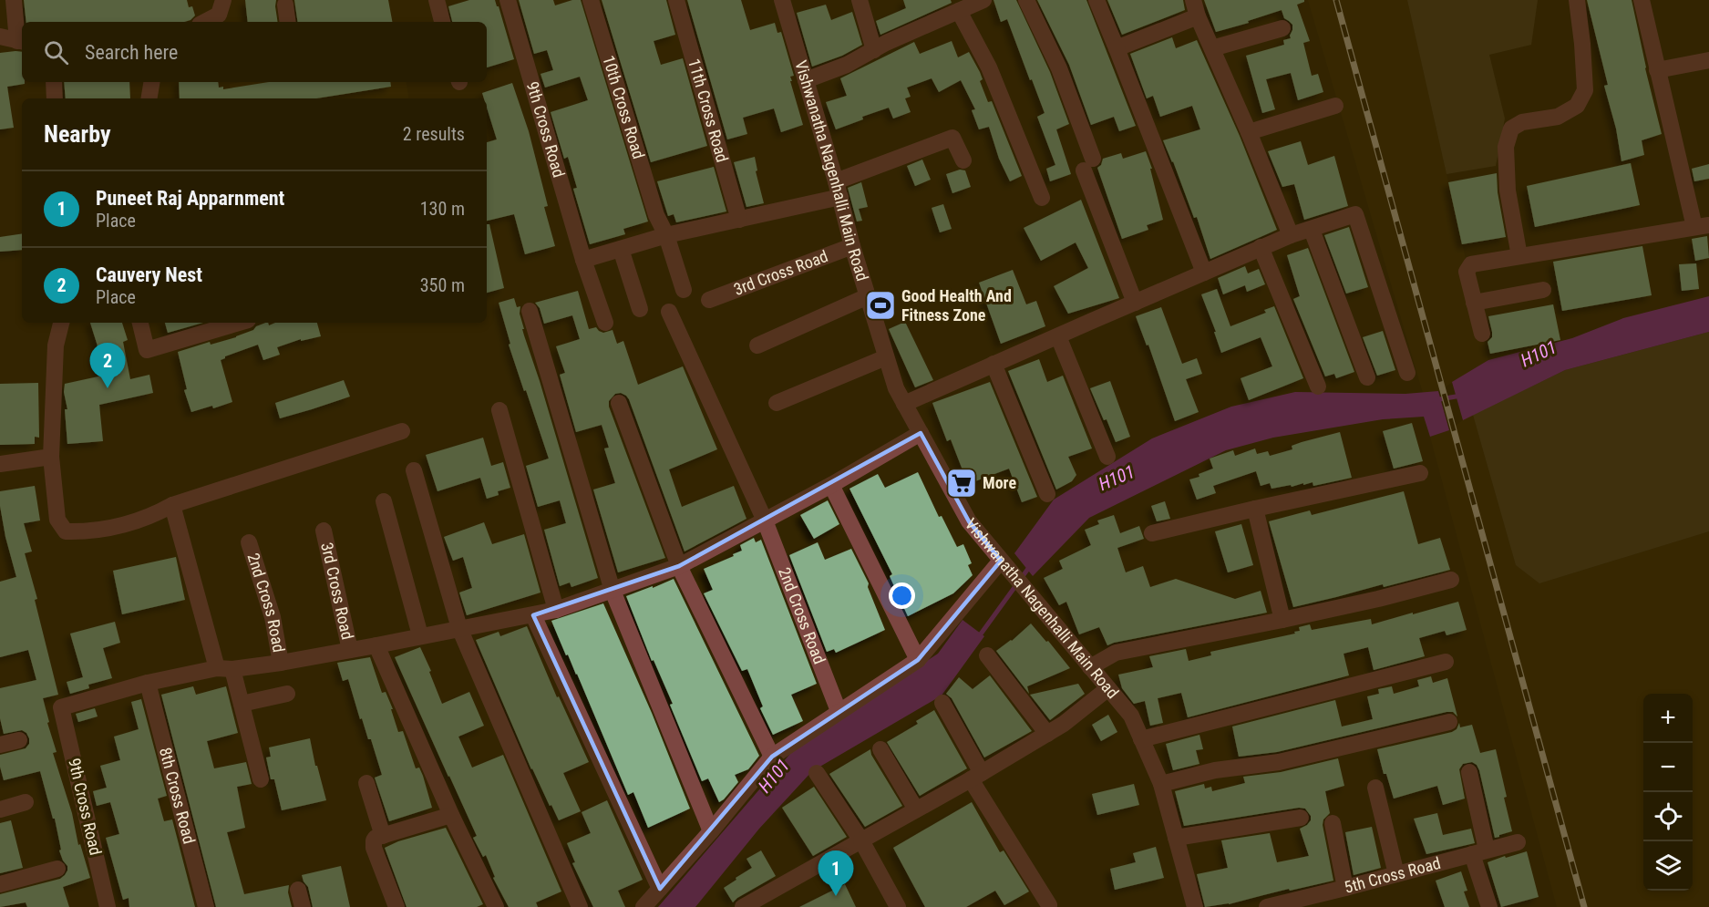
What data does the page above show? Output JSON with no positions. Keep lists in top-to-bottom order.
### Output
{
  "streets": {
    "street": [
      "10th Cross Road",
      "11th Cross Road",
      "9th Cross Road",
      "Vishwanatha Nagenhalli Main Road",
      "3rd Cross Road",
      "2nd Cross Road",
      "8th Cross Road",
      "5th Cross Road"
    ]
  },
  "crossings": [
    ["9th Cross Road", "8th Cross Road"],
    ["Vishwanatha Nagenhalli Main Road", "3rd Cross Road"]
  ],
  "water": ["H101"],
  "places": {
    "sports": ["Good Health And Fitness Zone"],
    "supermarket": ["More"]
  },
  "page": {
    "search": "Search here",
    "heading": ["Nearby", "2 results"],
    "list": [
      {
        "mark": "1",
        "name": "Puneet Raj Apparnment",
        "note": "Place",
        "value": "130 m"
      },
      {
        "mark": "2",
        "name": "Cauvery Nest",
        "note": "Place",
        "value": "350 m"
      }
    ],
    "pins": ["2", "1"],
    "map_buttons": ["+", "−"]
  }
}
